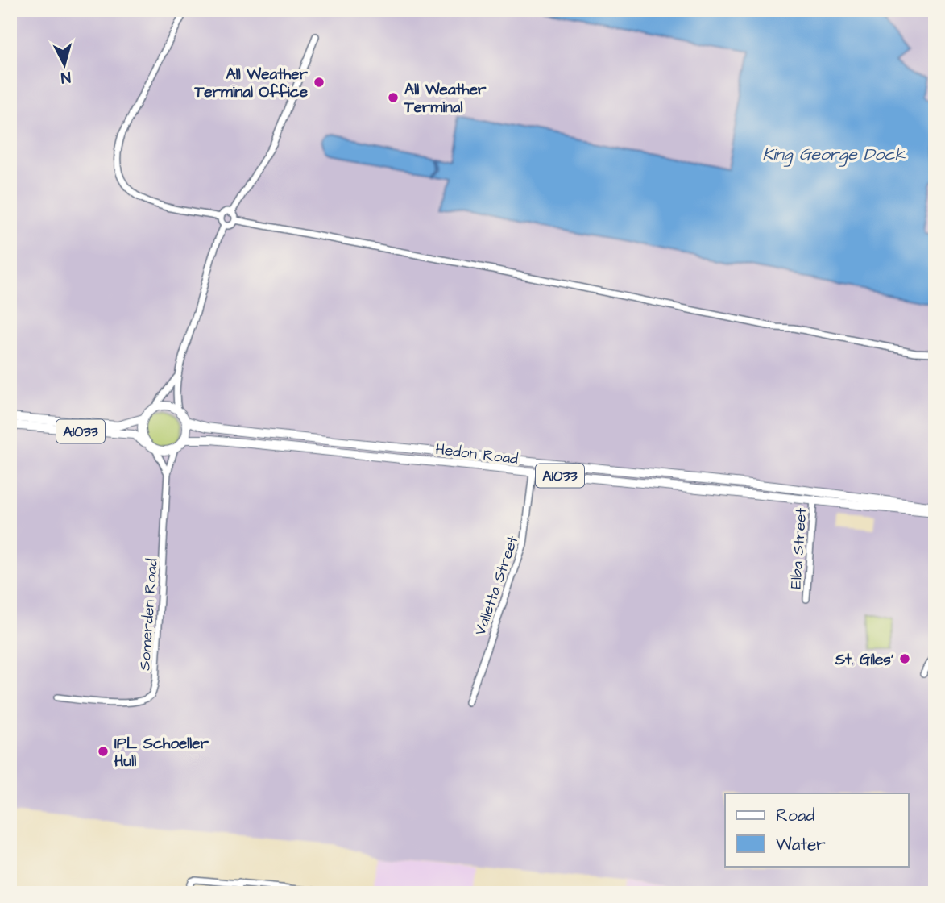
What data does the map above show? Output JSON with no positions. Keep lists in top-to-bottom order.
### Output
{
  "streets": {
    "highway": ["A1033", "Hedon Road"],
    "street": ["Elba Street", "Valletta Street", "Somerden Road"]
  },
  "crossings": [
    ["A1033", "Hedon Road"],
    ["A1033", "Somerden Road"],
    ["Hedon Road", "Elba Street"],
    ["Hedon Road", "Valletta Street"],
    ["Hedon Road", "Somerden Road"]
  ],
  "water": ["King George Dock"],
  "places": [
    "All Weather Terminal Office",
    "All Weather Terminal",
    "St. Giles'",
    "IPL Schoeller Hull"
  ],
  "legend": ["Road", "Water"],
  "north": "bottom"
}
